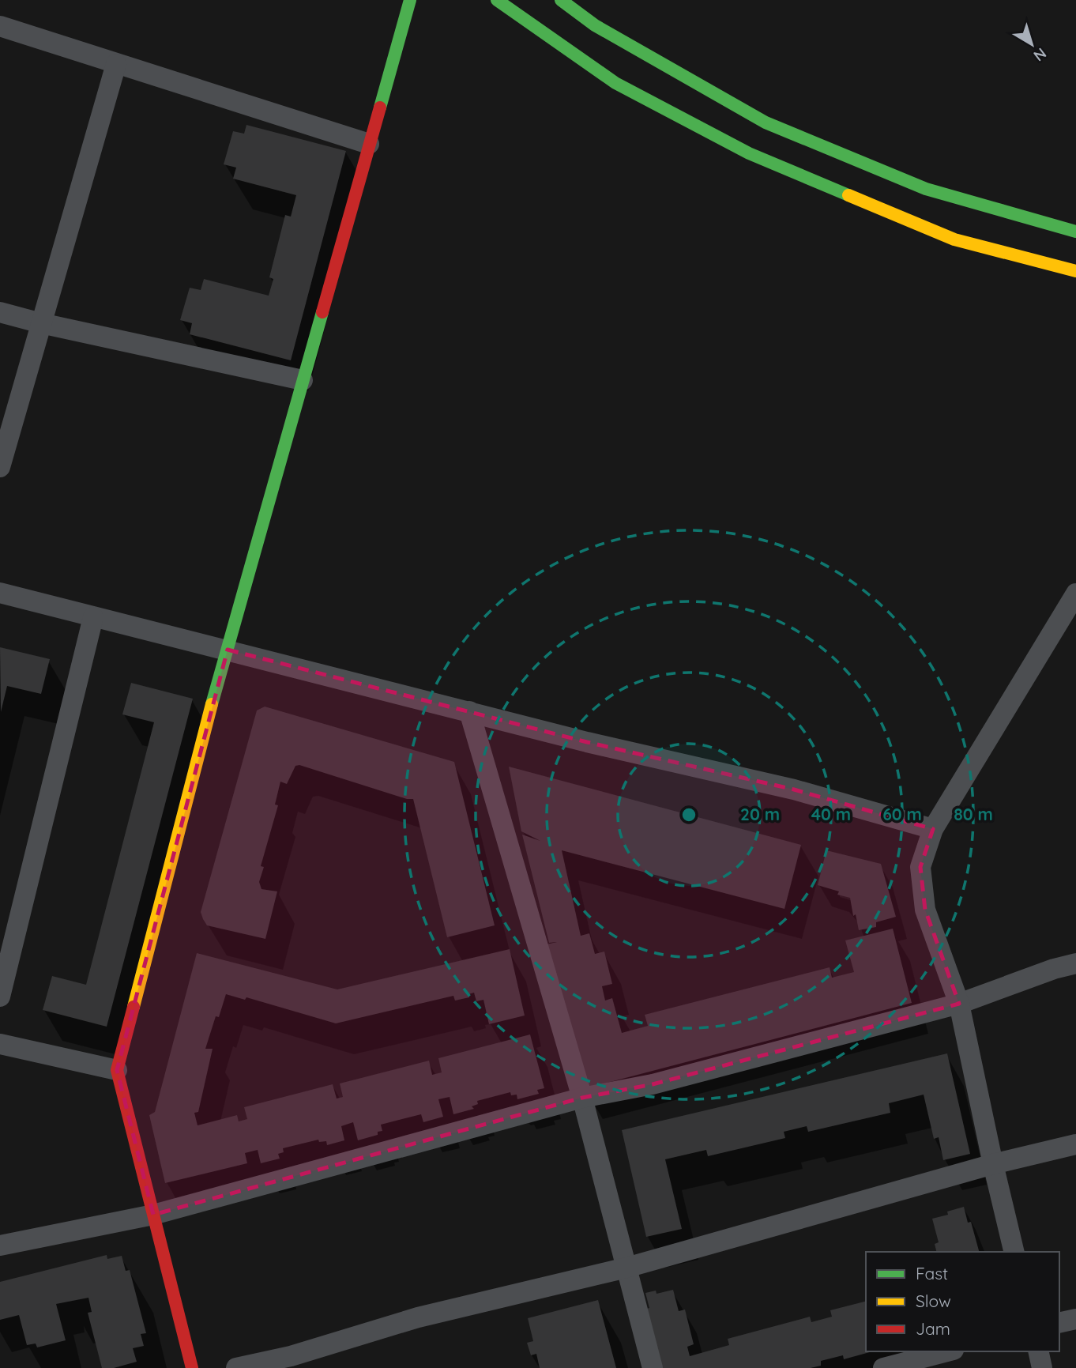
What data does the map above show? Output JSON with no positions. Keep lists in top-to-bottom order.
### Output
{
  "legend": ["Fast", "Slow", "Jam"],
  "north": "bottom right",
  "rings": [
    "20 m",
    "40 m",
    "60 m",
    "80 m"
  ]
}
